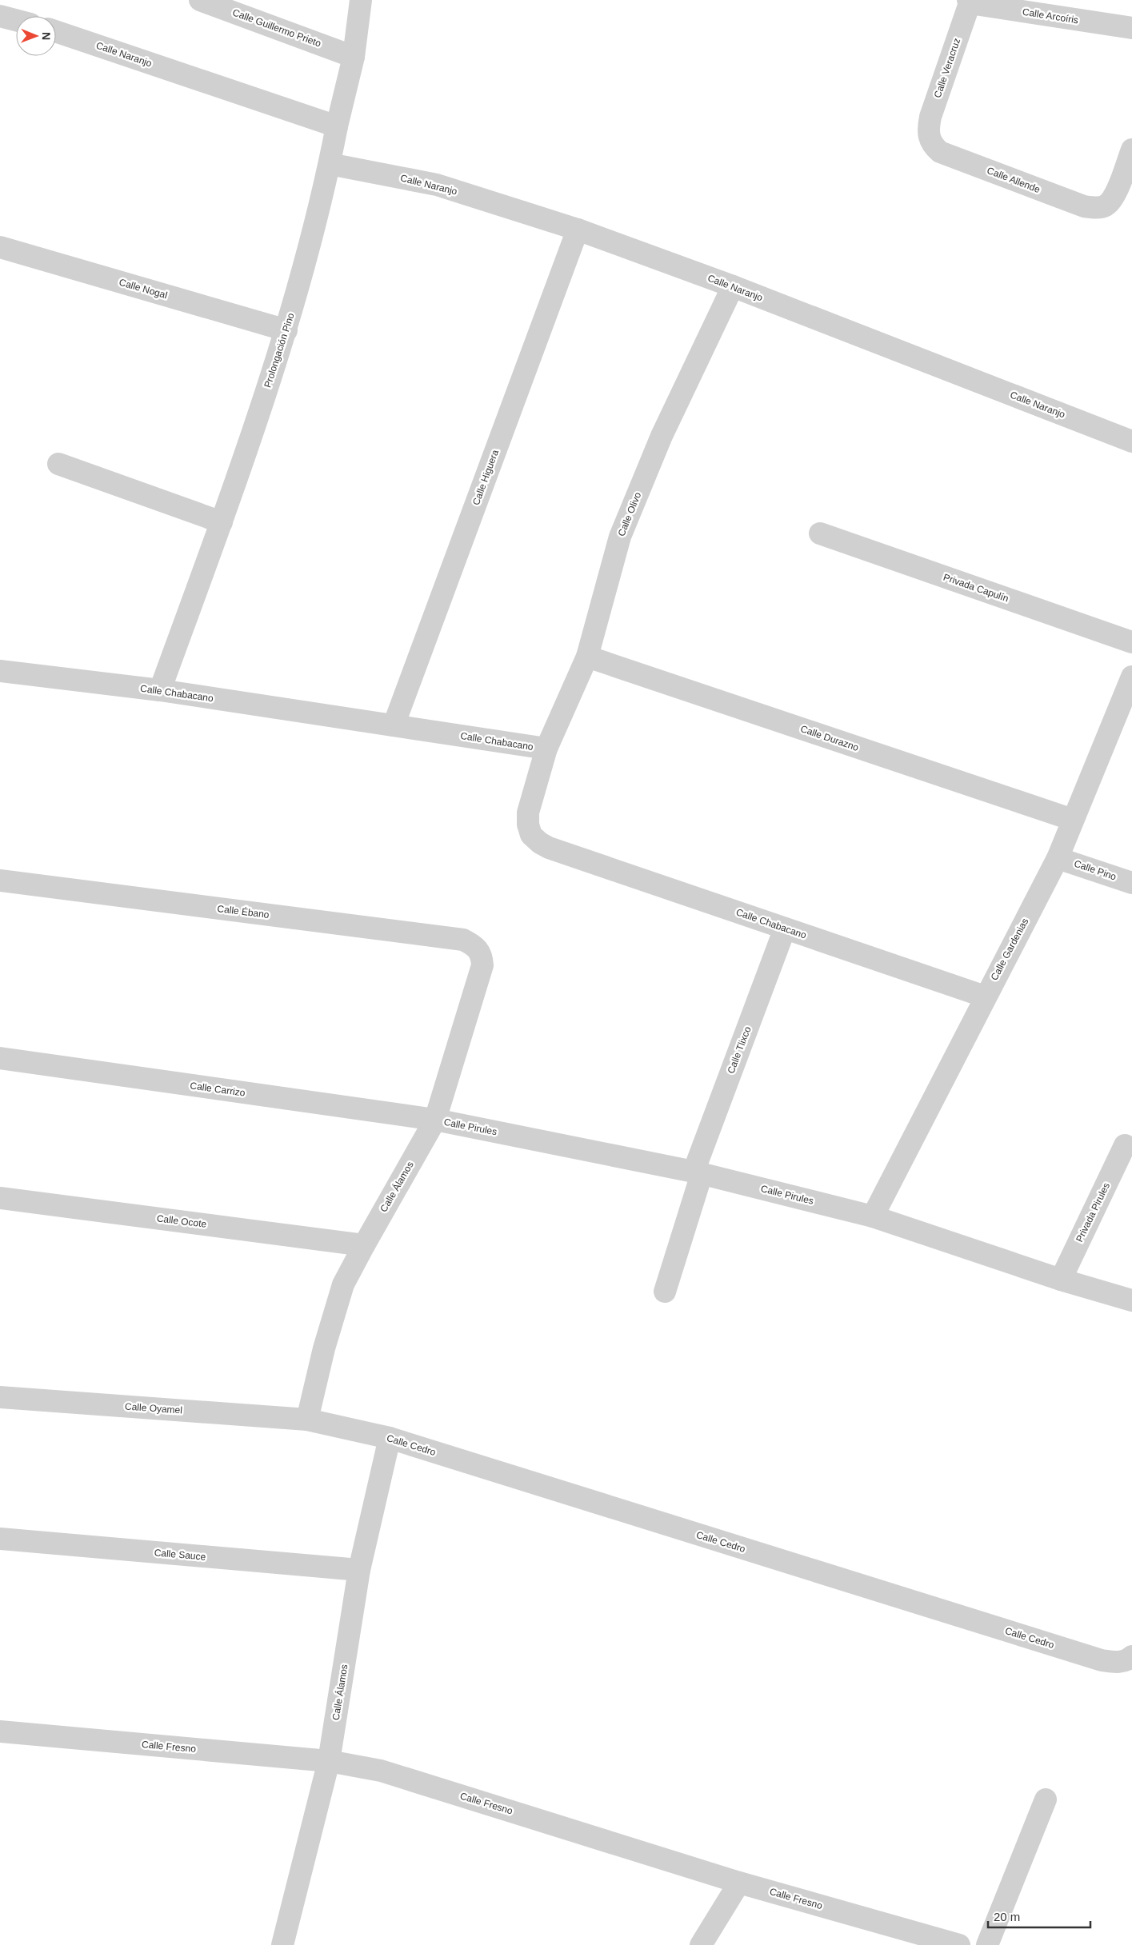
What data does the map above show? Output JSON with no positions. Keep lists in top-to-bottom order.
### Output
{
  "streets": {
    "street": [
      "Calle Arcoíris",
      "Calle Guillermo Prieto",
      "Calle Naranjo",
      "Calle Veracruz",
      "Calle Allende",
      "Calle Nogal",
      "Prolongación Pino",
      "Calle Higuera",
      "Calle Olivo",
      "Privada Capulín",
      "Calle Chabacano",
      "Calle Durazno",
      "Calle Pino",
      "Calle Ébano",
      "Calle Gardenias",
      "Calle Tlixco",
      "Calle Carrizo",
      "Calle Pirules",
      "Calle Álamos",
      "Privada Pirules",
      "Calle Ocote",
      "Calle Oyamel",
      "Calle Cedro",
      "Calle Sauce",
      "Calle Fresno"
    ]
  },
  "crossings": [
    ["Calle Arcoíris", "Calle Veracruz"],
    ["Calle Guillermo Prieto", "Prolongación Pino"],
    ["Calle Naranjo", "Prolongación Pino"],
    ["Calle Naranjo", "Calle Higuera"],
    ["Calle Naranjo", "Calle Olivo"],
    ["Calle Veracruz", "Calle Allende"],
    ["Calle Nogal", "Prolongación Pino"],
    ["Prolongación Pino", "Calle Chabacano"],
    ["Calle Higuera", "Calle Chabacano"],
    ["Calle Olivo", "Calle Chabacano"],
    ["Calle Olivo", "Calle Durazno"],
    ["Calle Chabacano", "Calle Gardenias"],
    ["Calle Chabacano", "Calle Tlixco"],
    ["Calle Durazno", "Calle Gardenias"],
    ["Calle Pino", "Calle Gardenias"],
    ["Calle Ébano", "Calle Álamos"],
    ["Calle Gardenias", "Calle Pirules"],
    ["Calle Tlixco", "Calle Pirules"],
    ["Calle Carrizo", "Calle Pirules"],
    ["Calle Carrizo", "Calle Álamos"],
    ["Calle Pirules", "Calle Álamos"],
    ["Calle Pirules", "Privada Pirules"],
    ["Calle Álamos", "Calle Ocote"],
    ["Calle Álamos", "Calle Oyamel"],
    ["Calle Álamos", "Calle Cedro"],
    ["Calle Álamos", "Calle Sauce"],
    ["Calle Álamos", "Calle Fresno"],
    ["Calle Oyamel", "Calle Cedro"]
  ],
  "scale_bar": "20 m",
  "north": "right"
}
